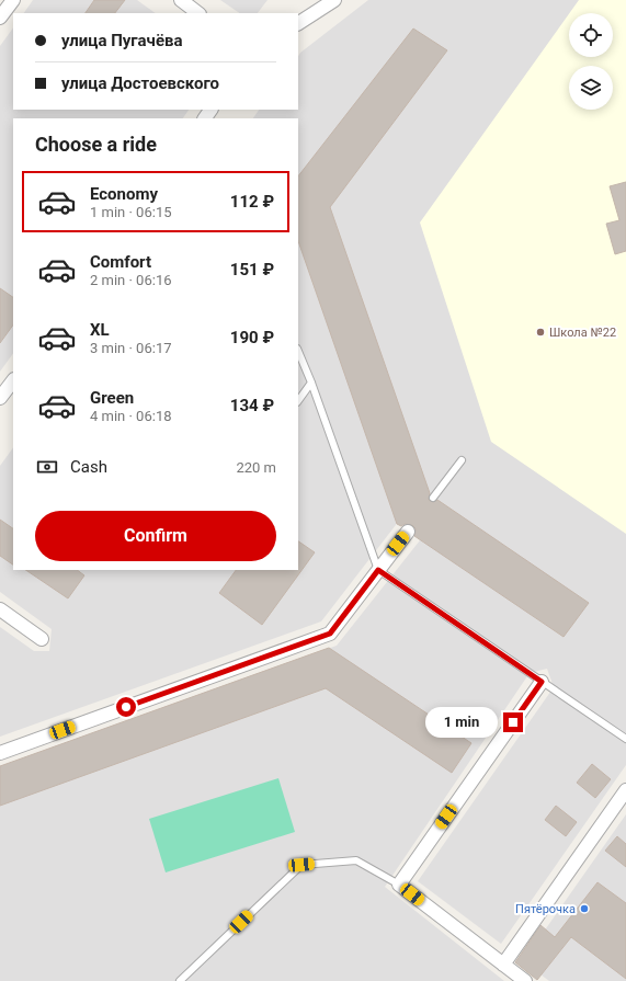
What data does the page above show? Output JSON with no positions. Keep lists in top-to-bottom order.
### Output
{
  "places": ["Школа №22", "Пятёрочка"],
  "page": {
    "banner": ["улица Пугачёва", "улица Достоевского"],
    "heading": "Choose a ride",
    "list": [
      {
        "name": "Economy",
        "note": "1 min · 06:15",
        "value": "112 ₽"
      },
      {
        "name": "Comfort",
        "note": "2 min · 06:16",
        "value": "151 ₽"
      },
      {
        "name": "XL",
        "note": "3 min · 06:17",
        "value": "190 ₽"
      },
      {
        "name": "Green",
        "note": "4 min · 06:18",
        "value": "134 ₽"
      }
    ],
    "pay": ["Cash", "220 m"],
    "buttons": "Confirm",
    "bubble": "1 min"
  }
}
